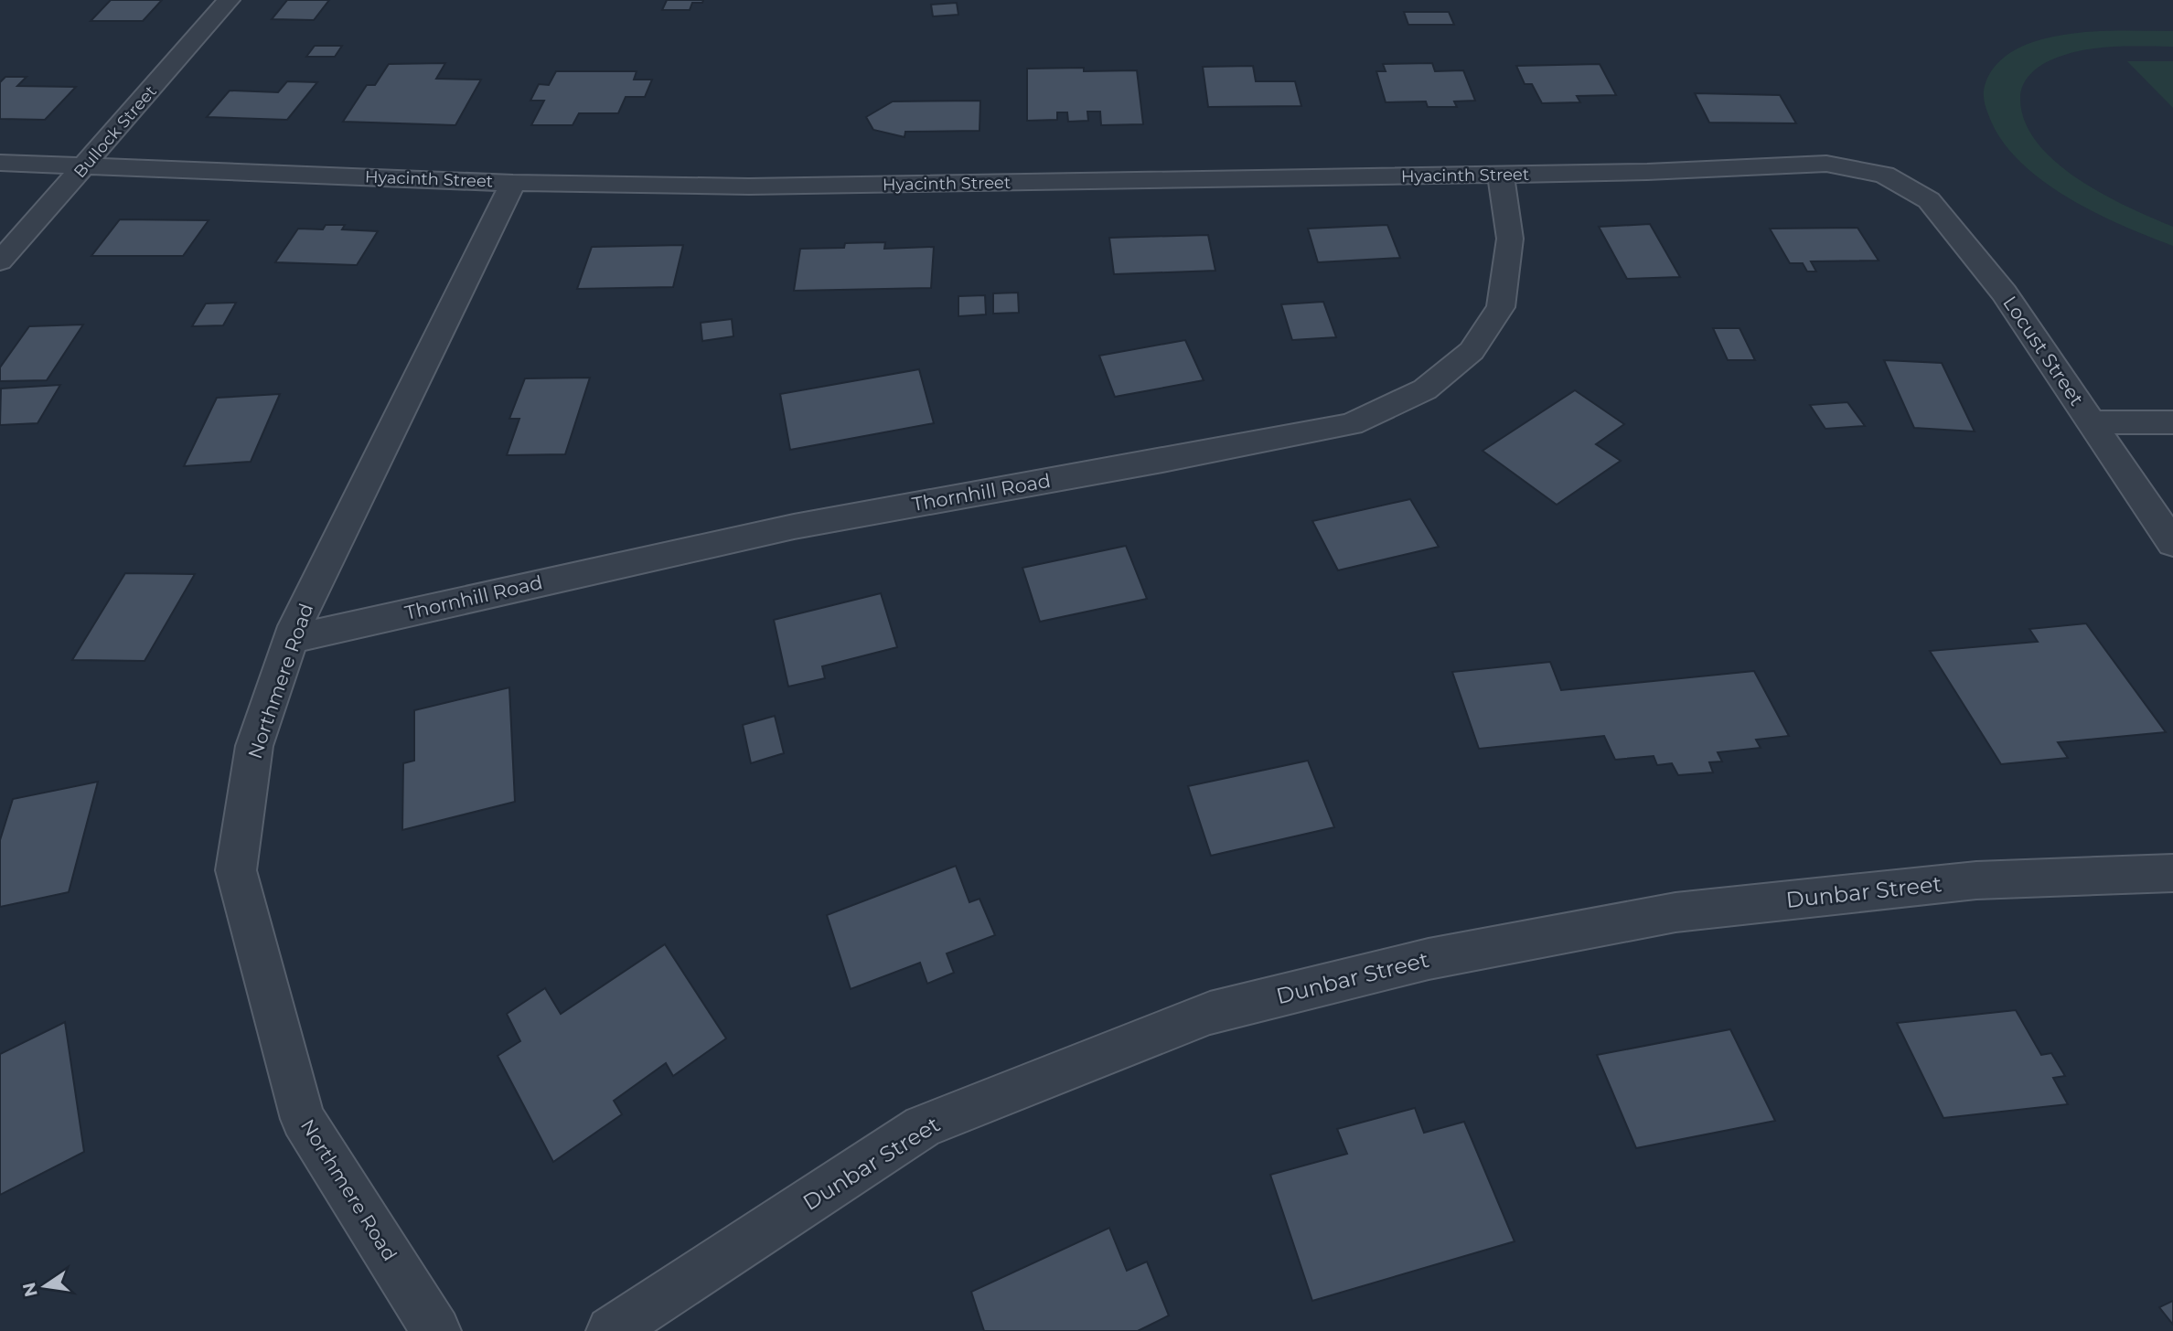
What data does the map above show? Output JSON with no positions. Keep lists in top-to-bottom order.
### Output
{
  "streets": {
    "street": [
      "Bullock Street",
      "Hyacinth Street",
      "Locust Street",
      "Thornhill Road",
      "Northmere Road",
      "Dunbar Street"
    ]
  },
  "crossings": [
    ["Bullock Street", "Hyacinth Street"],
    ["Hyacinth Street", "Locust Street"],
    ["Hyacinth Street", "Thornhill Road"],
    ["Hyacinth Street", "Northmere Road"],
    ["Thornhill Road", "Northmere Road"]
  ],
  "north": "left"
}
